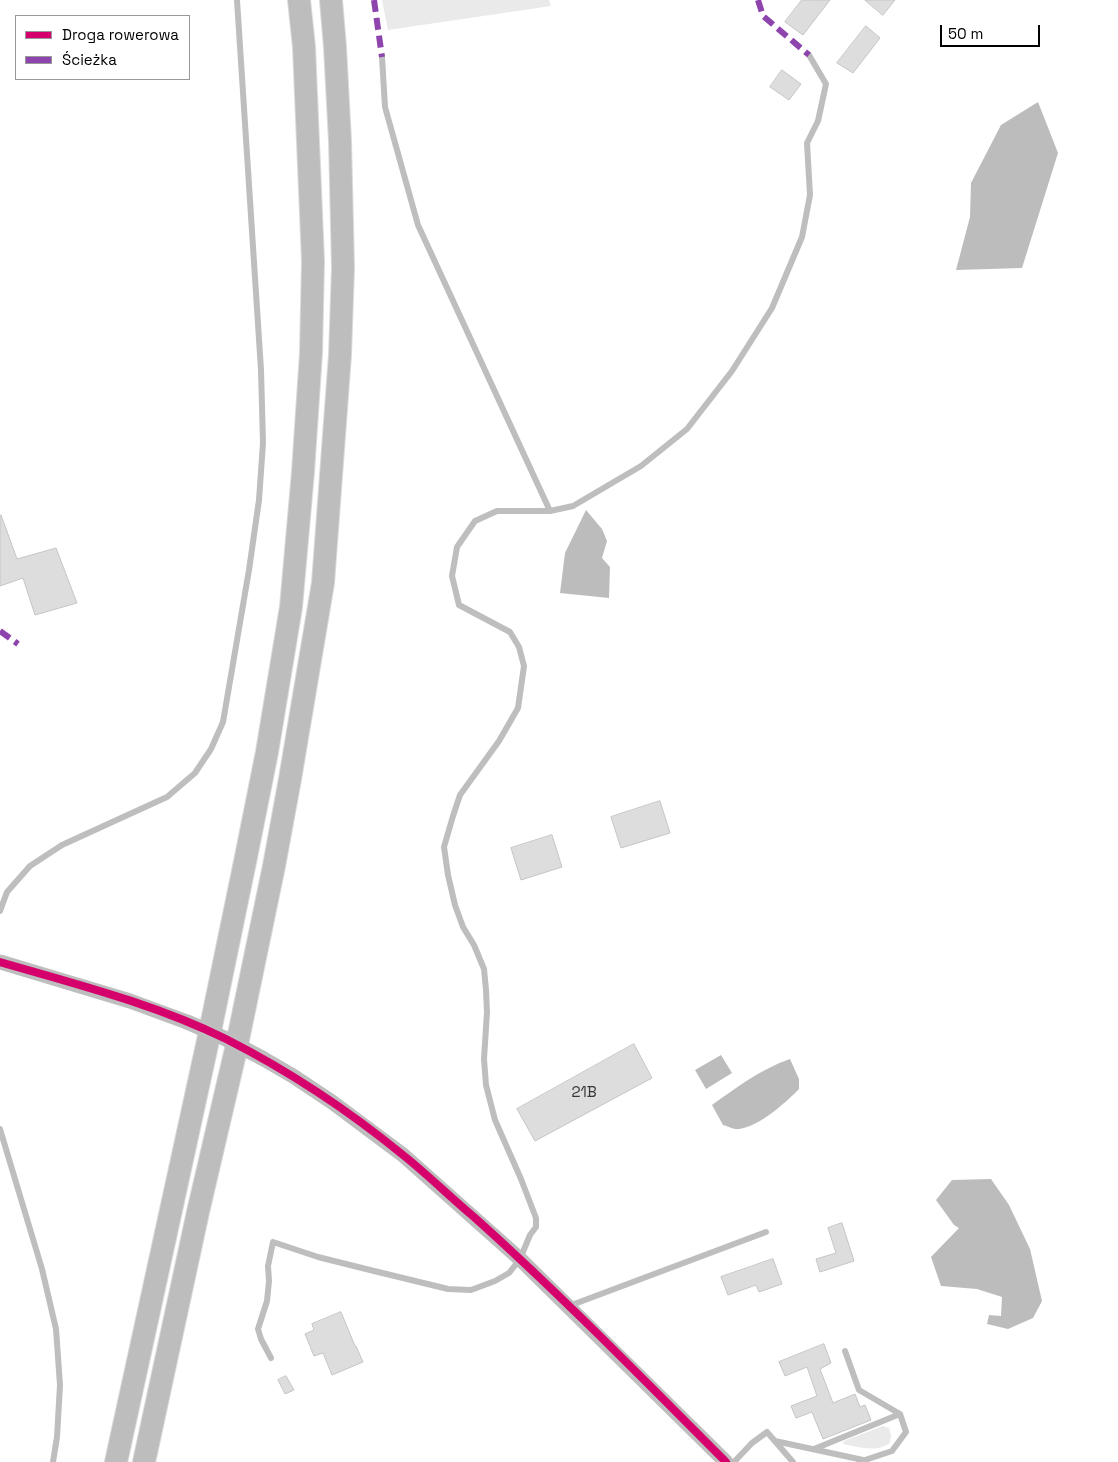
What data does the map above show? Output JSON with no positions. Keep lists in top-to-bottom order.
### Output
{
  "house_numbers": ["21B"],
  "legend": ["Droga rowerowa", "Ścieżka"],
  "scale_bar": "50 m"
}
